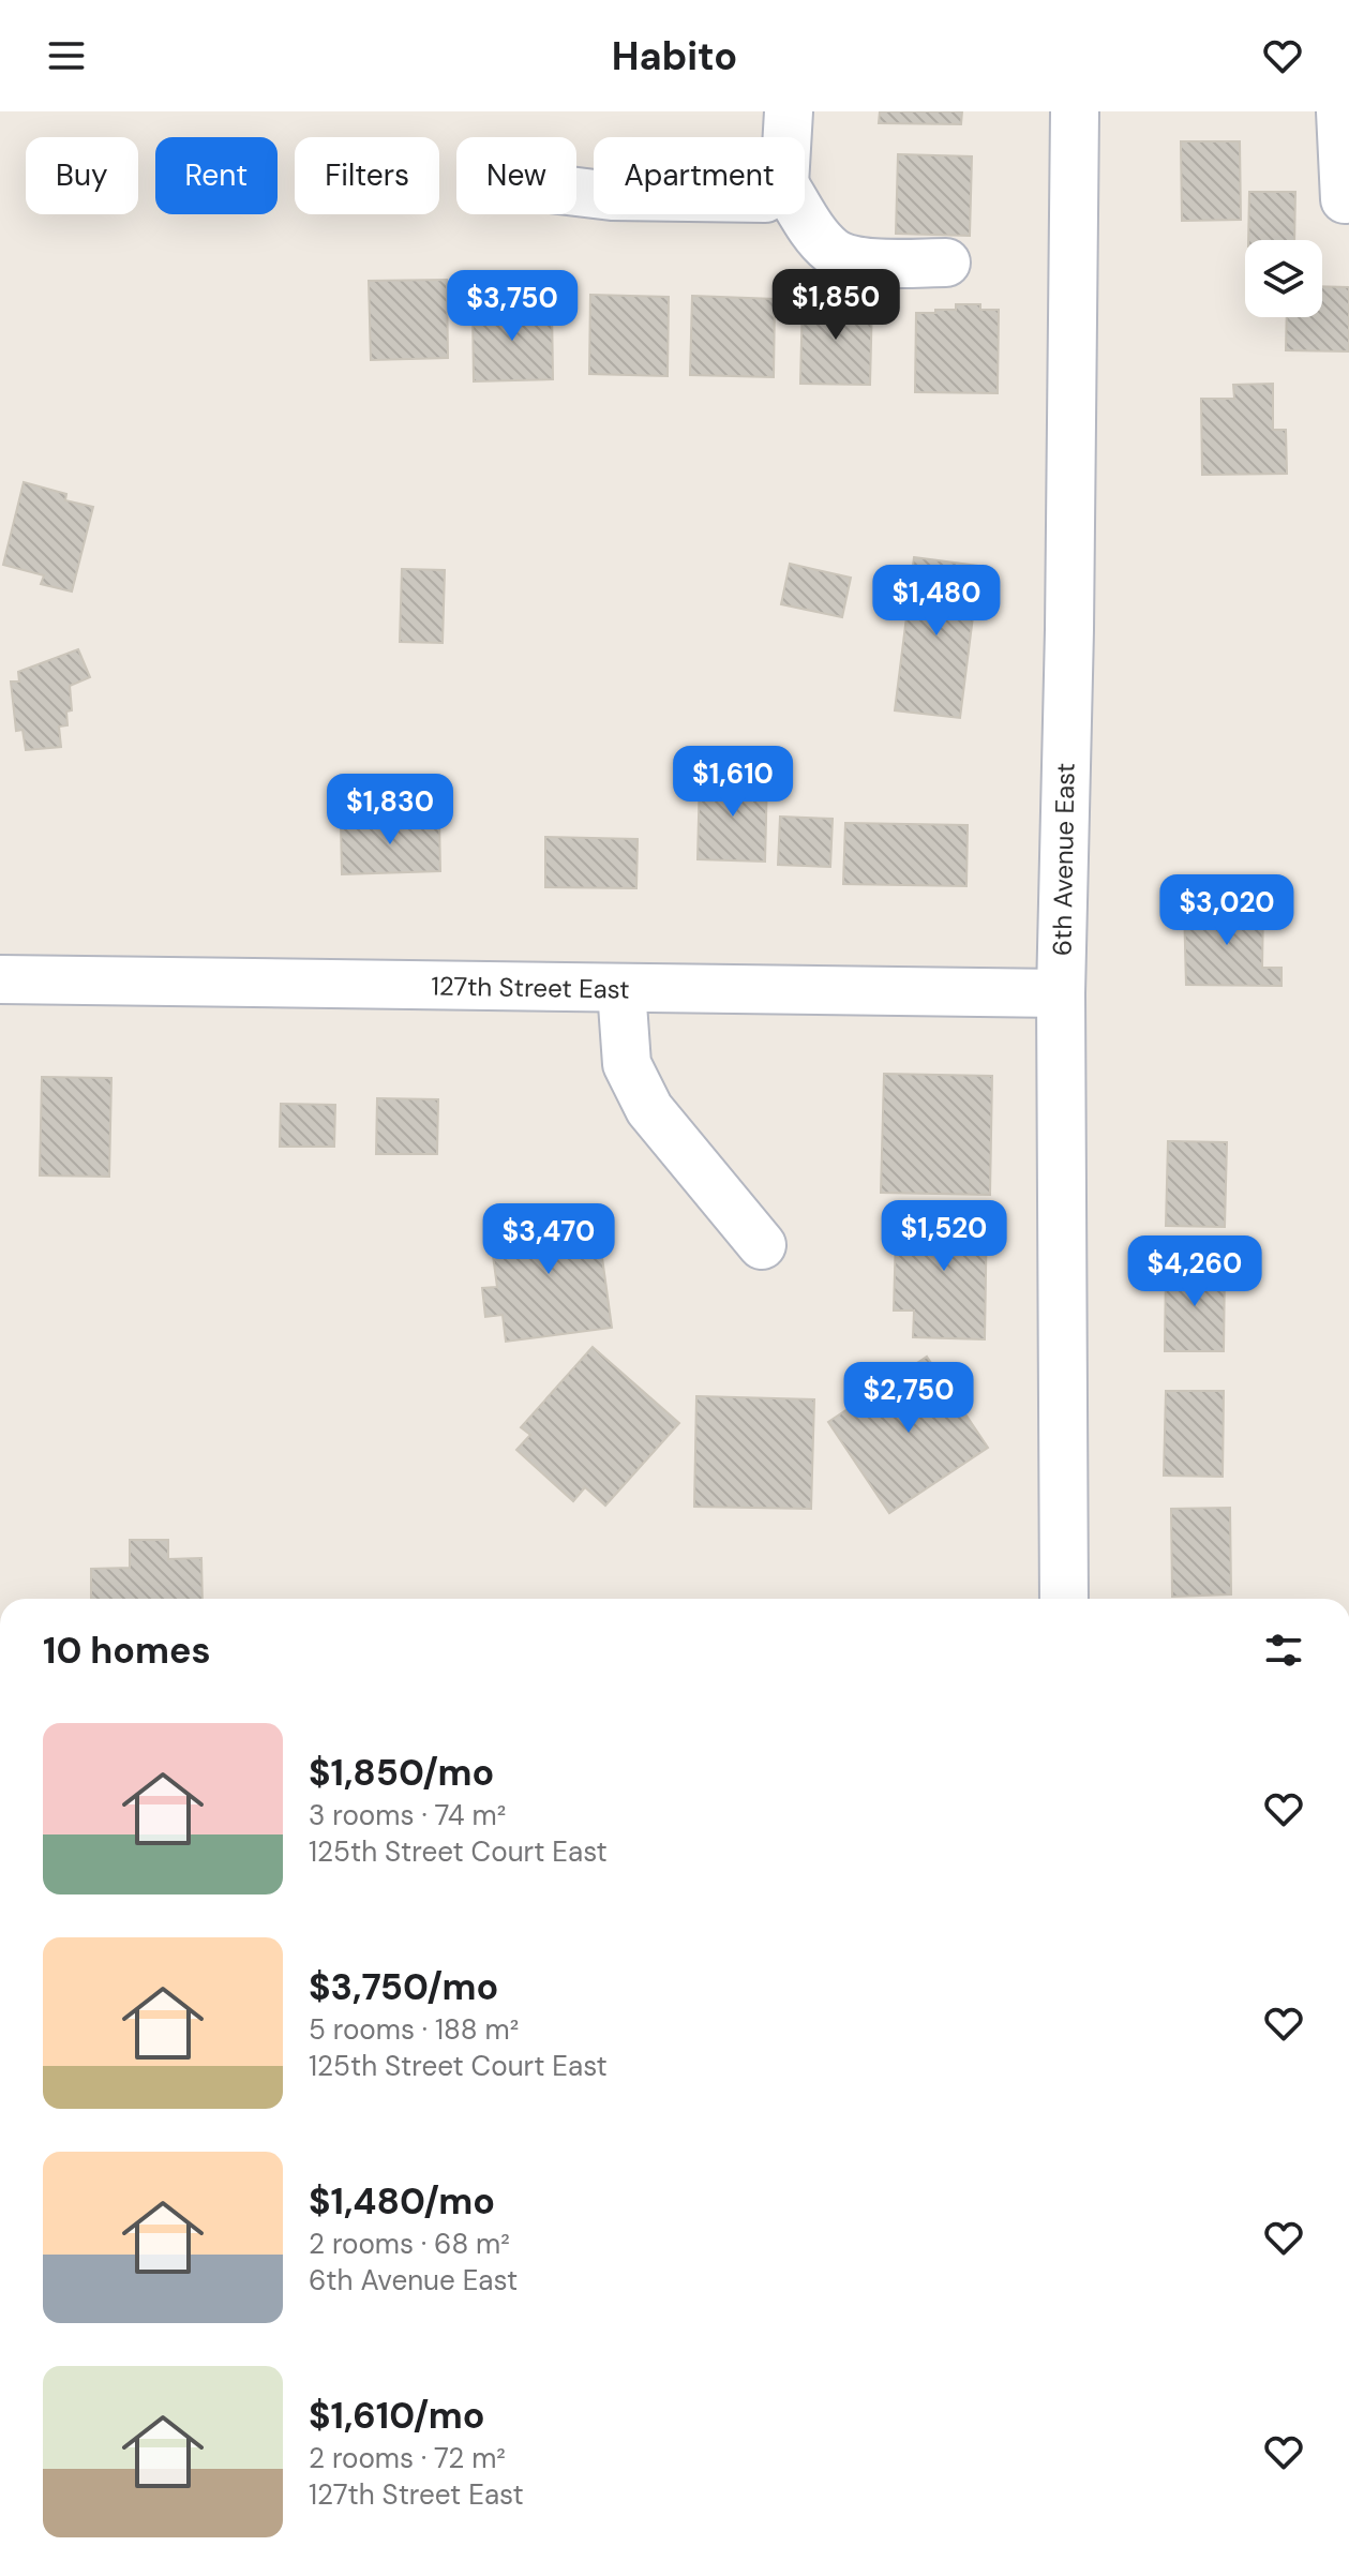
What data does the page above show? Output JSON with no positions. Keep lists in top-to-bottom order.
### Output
{
  "streets": {
    "street": ["6th Avenue East", "127th Street East"]
  },
  "crossings": [
    ["6th Avenue East", "127th Street East"]
  ],
  "page": {
    "header": "Habito",
    "chip": [
      "Buy",
      "Rent",
      "Filters",
      "New",
      "Apartment"
    ],
    "price": [
      "$1,850",
      "$3,750",
      "$1,480",
      "$1,610",
      "$1,830",
      "$3,020",
      "$1,520",
      "$3,470",
      "$4,260",
      "$2,750"
    ],
    "heading": "10 homes",
    "list": [
      {
        "name": "$1,850/mo",
        "note": "3 rooms · 74 m² · 125th Street Court East"
      },
      {
        "name": "$3,750/mo",
        "note": "5 rooms · 188 m² · 125th Street Court East"
      },
      {
        "name": "$1,480/mo",
        "note": "2 rooms · 68 m² · 6th Avenue East"
      },
      {
        "name": "$1,610/mo",
        "note": "2 rooms · 72 m² · 127th Street East"
      }
    ]
  }
}
